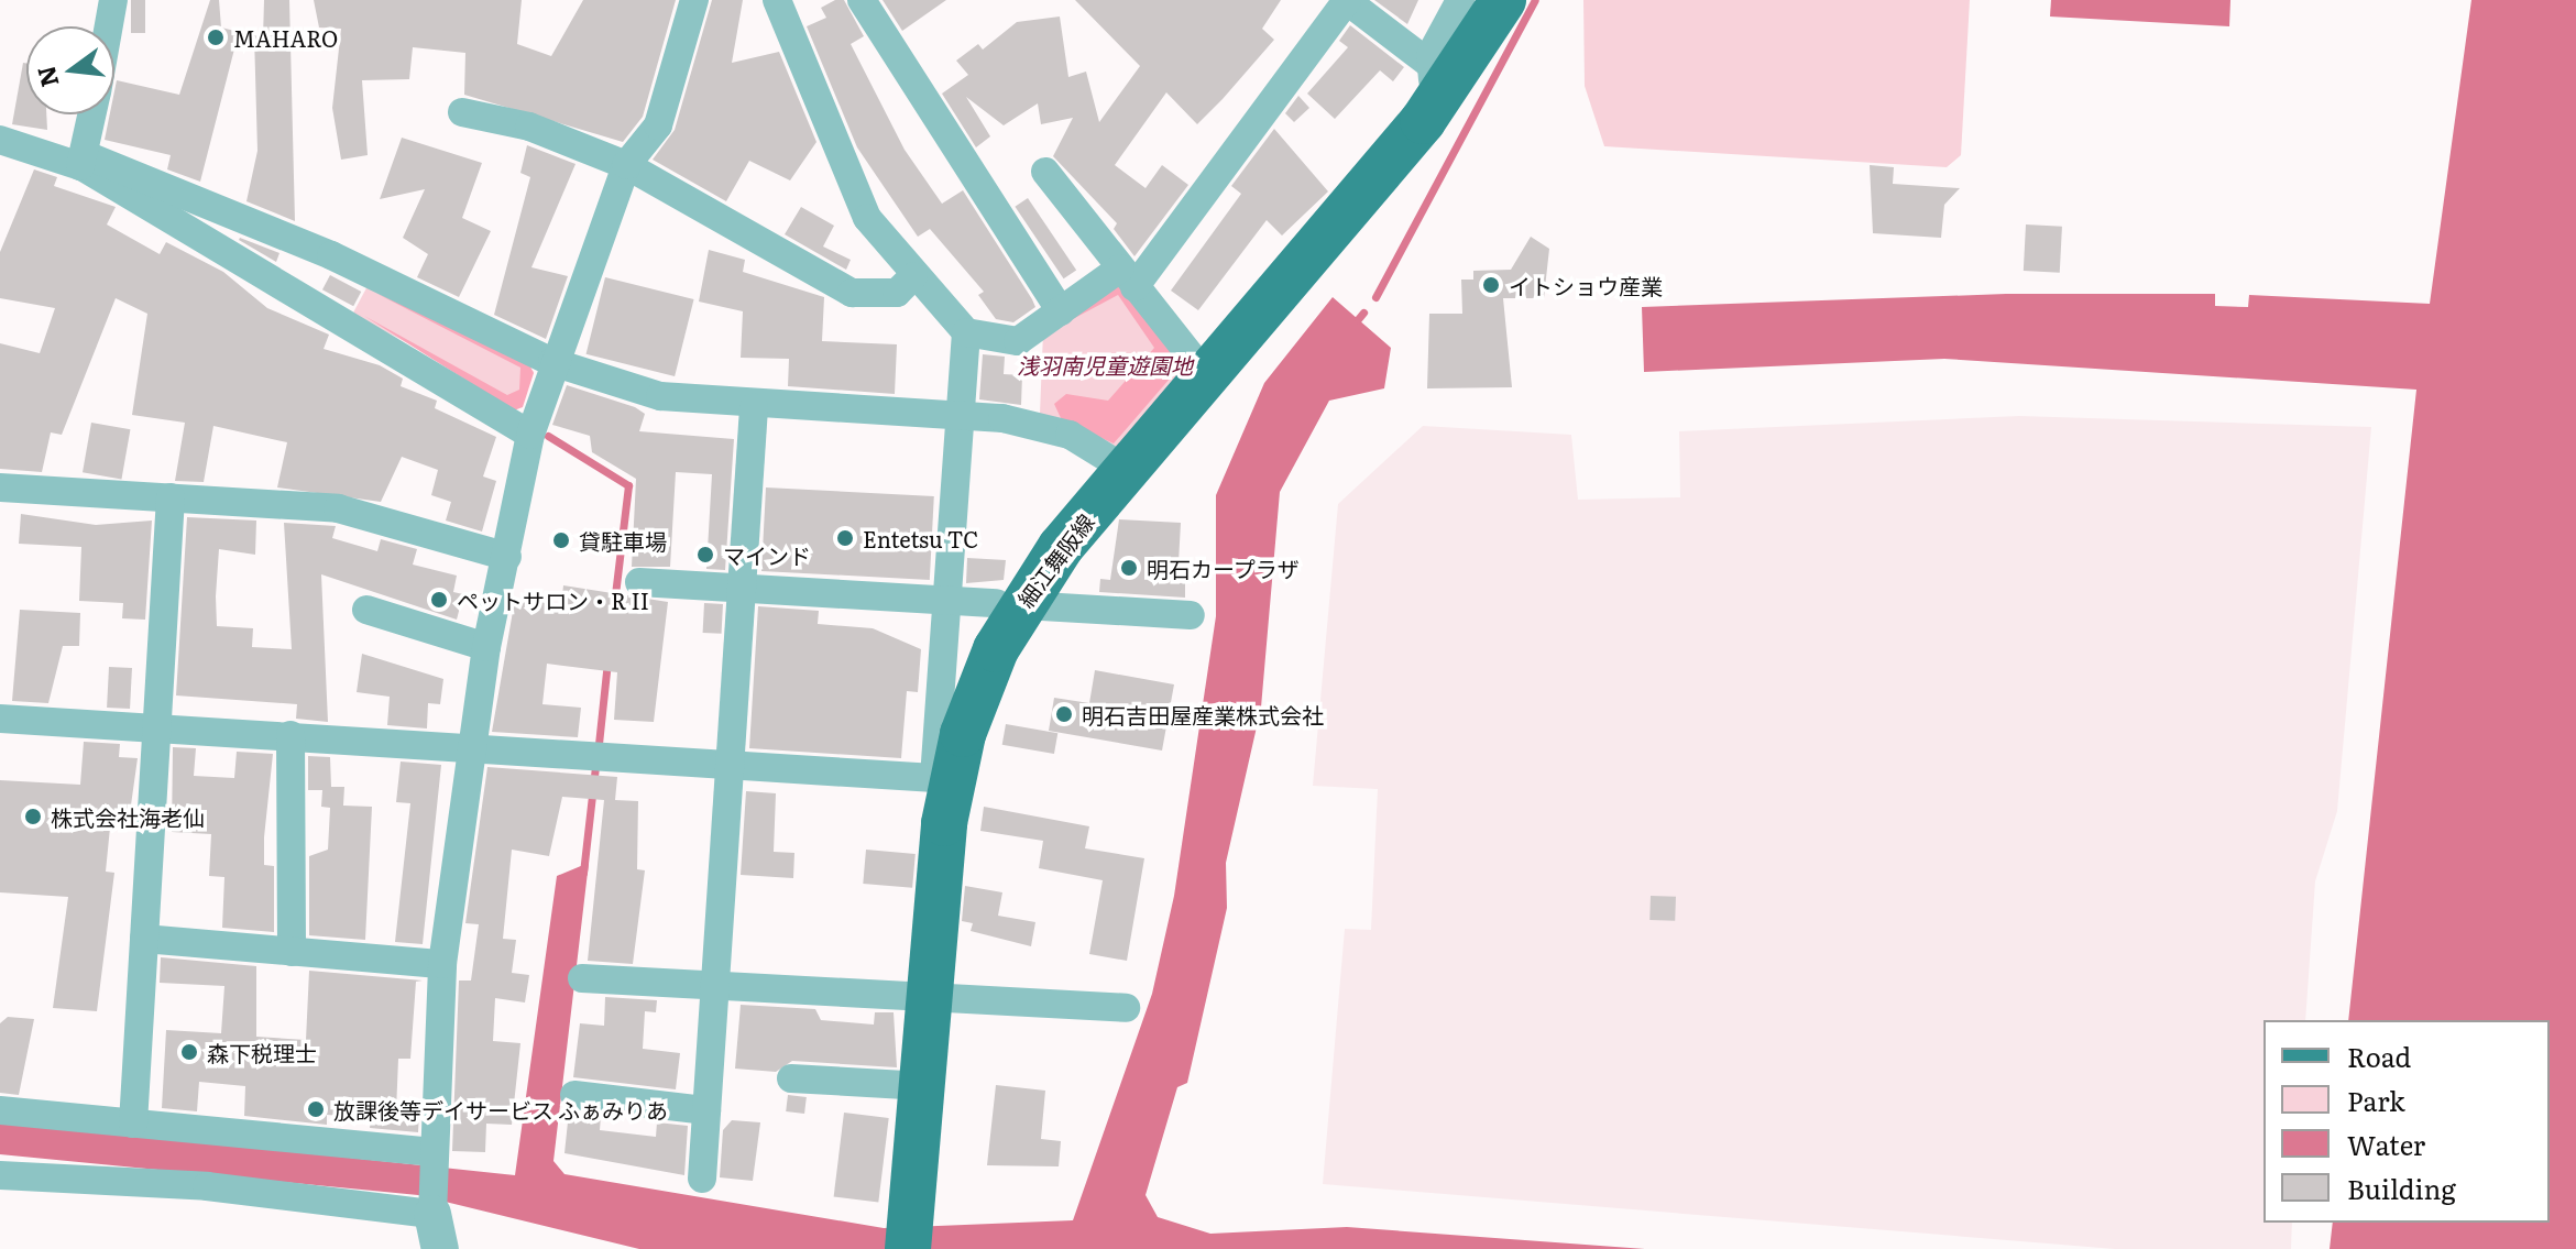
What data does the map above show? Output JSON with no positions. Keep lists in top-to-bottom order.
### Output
{
  "streets": {
    "main road": ["細江舞阪線"]
  },
  "parks": ["浅羽南児童遊園地"],
  "places": [
    "MAHARO",
    "イトショウ産業",
    "Entetsu TC",
    "貸駐車場",
    "マインド",
    "明石カープラザ",
    "ペットサロン・R II",
    "明石吉田屋産業株式会社",
    "株式会社海老仙",
    "森下税理士",
    "放課後等デイサービス ふぁみりあ"
  ],
  "legend": [
    "Road",
    "Park",
    "Water",
    "Building"
  ],
  "north": "left"
}
